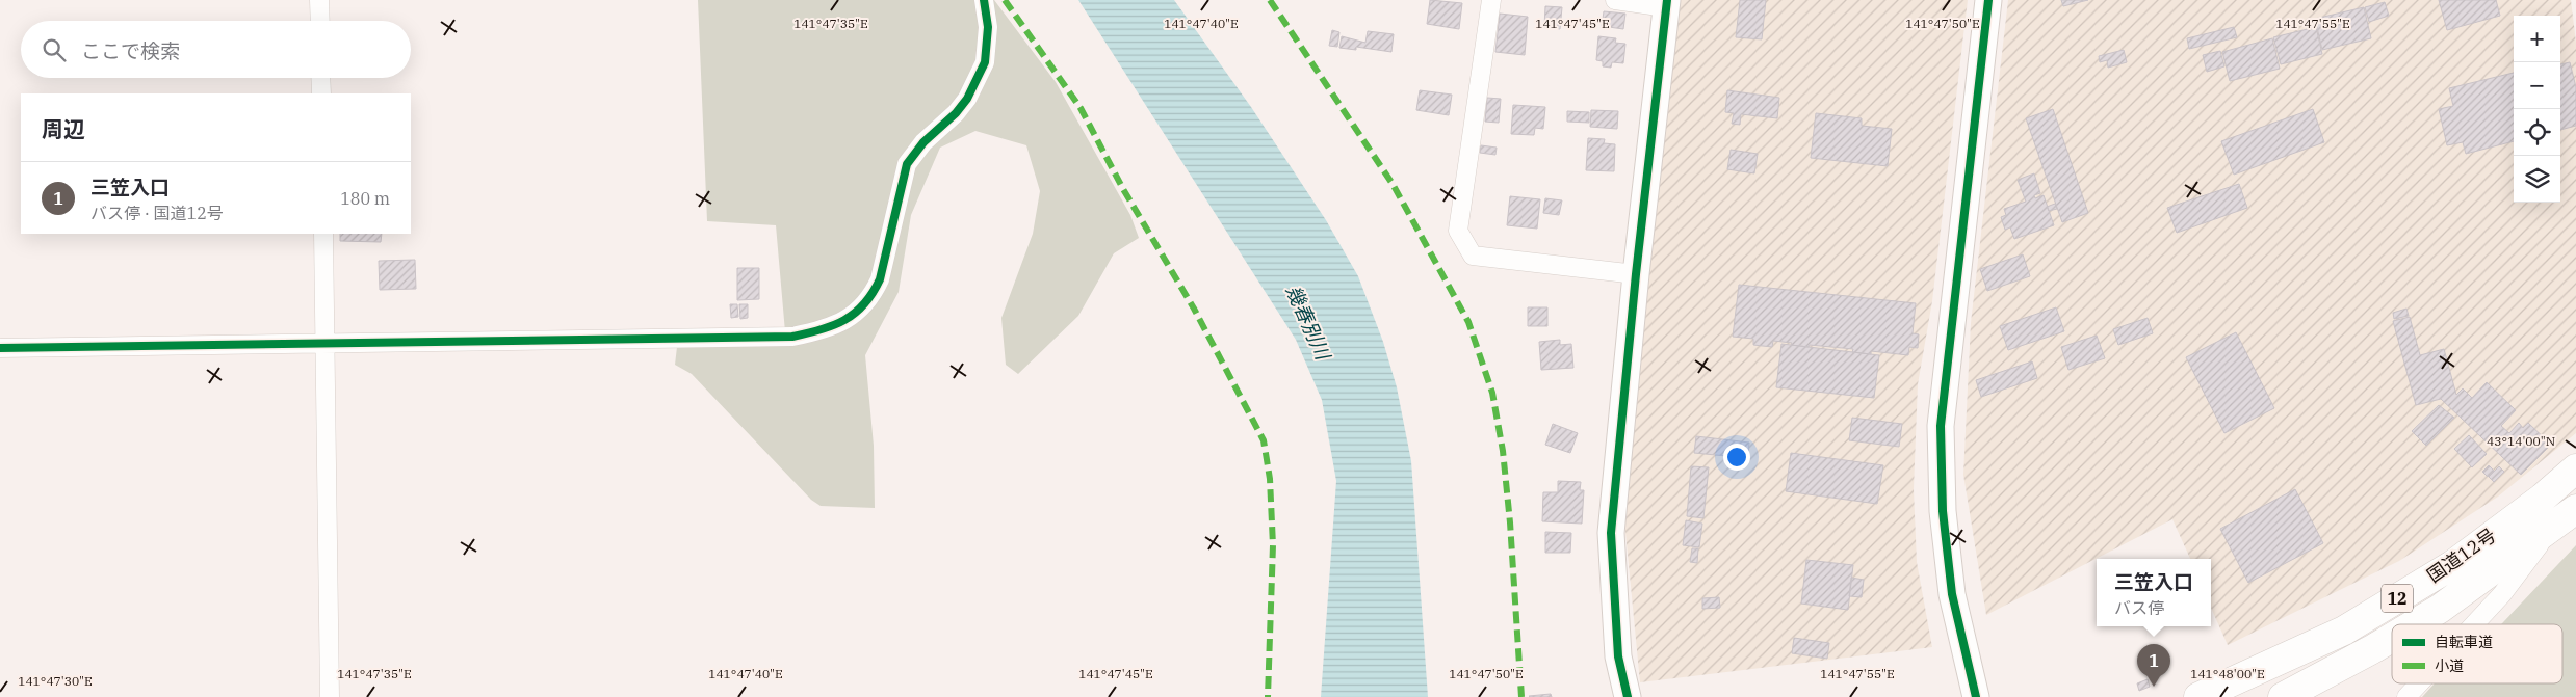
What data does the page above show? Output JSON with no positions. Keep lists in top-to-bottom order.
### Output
{
  "streets": {
    "highway": ["国道12号", "12"]
  },
  "water": ["幾春別川"],
  "legend": ["自転車道", "小道"],
  "page": {
    "map_buttons": ["+", "−"],
    "search": "ここで検索",
    "heading": "周辺",
    "list": [
      {
        "mark": "1",
        "name": "三笠入口",
        "note": "バス停 · 国道12号",
        "value": "180 m"
      }
    ],
    "popup": ["三笠入口", "バス停"],
    "pins": "1"
  },
  "coordinates": [
    "141°47'35\"E",
    "141°47'40\"E",
    "141°47'45\"E",
    "141°47'50\"E",
    "141°47'55\"E",
    "43°14'00\"N",
    "141°48'00\"E",
    "141°47'30\"E"
  ]
}
